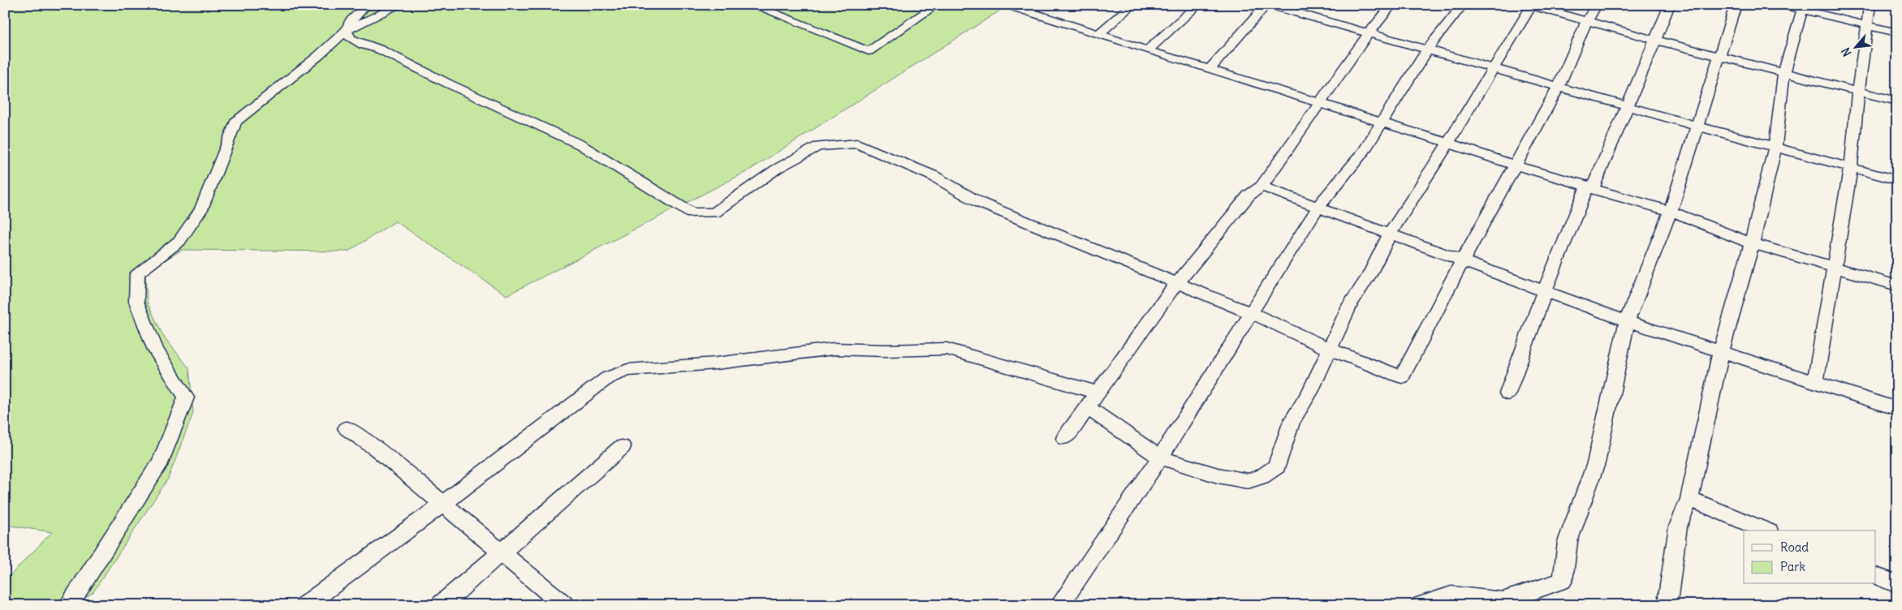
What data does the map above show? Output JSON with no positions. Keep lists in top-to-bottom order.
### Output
{
  "legend": ["Road", "Park"],
  "north": "bottom left"
}
